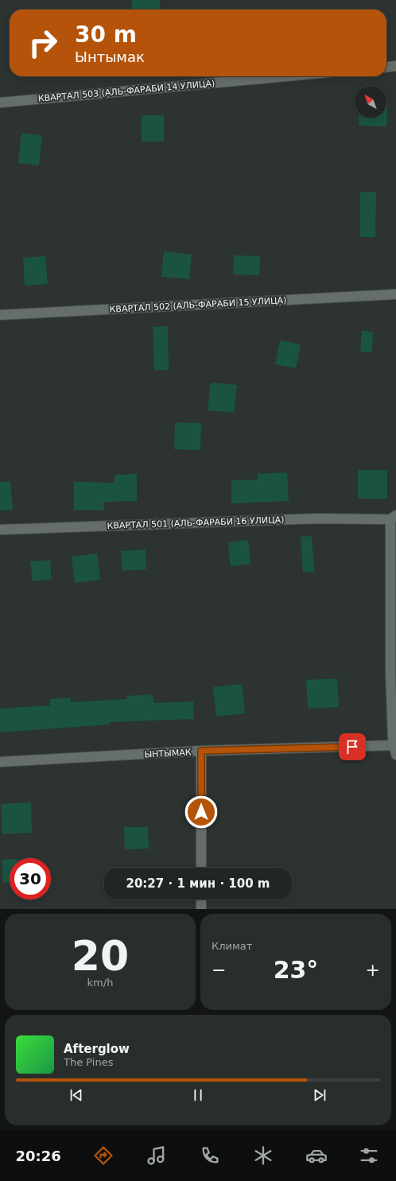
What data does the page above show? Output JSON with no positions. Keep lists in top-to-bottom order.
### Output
{
  "streets": {
    "street": [
      "КВАРТАЛ 503 (АЛЬ-ФАРАБИ 14 УЛИЦА)",
      "КВАРТАЛ 502 (АЛЬ-ФАРАБИ 15 УЛИЦА)",
      "КВАРТАЛ 501 (АЛЬ-ФАРАБИ 16 УЛИЦА)",
      "ЫНТЫМАК"
    ]
  },
  "north": "top left",
  "page": {
    "turn": ["30 m", "Ынтымак"],
    "limit": "30",
    "trip": "20:27 · 1 мин · 100 m",
    "tile": [
      ["20", "km/h"],
      "Климат"
    ],
    "heat": ["−", "23°", "+"],
    "song": ["Afterglow", "The Pines"],
    "tabs": "20:26"
  }
}
